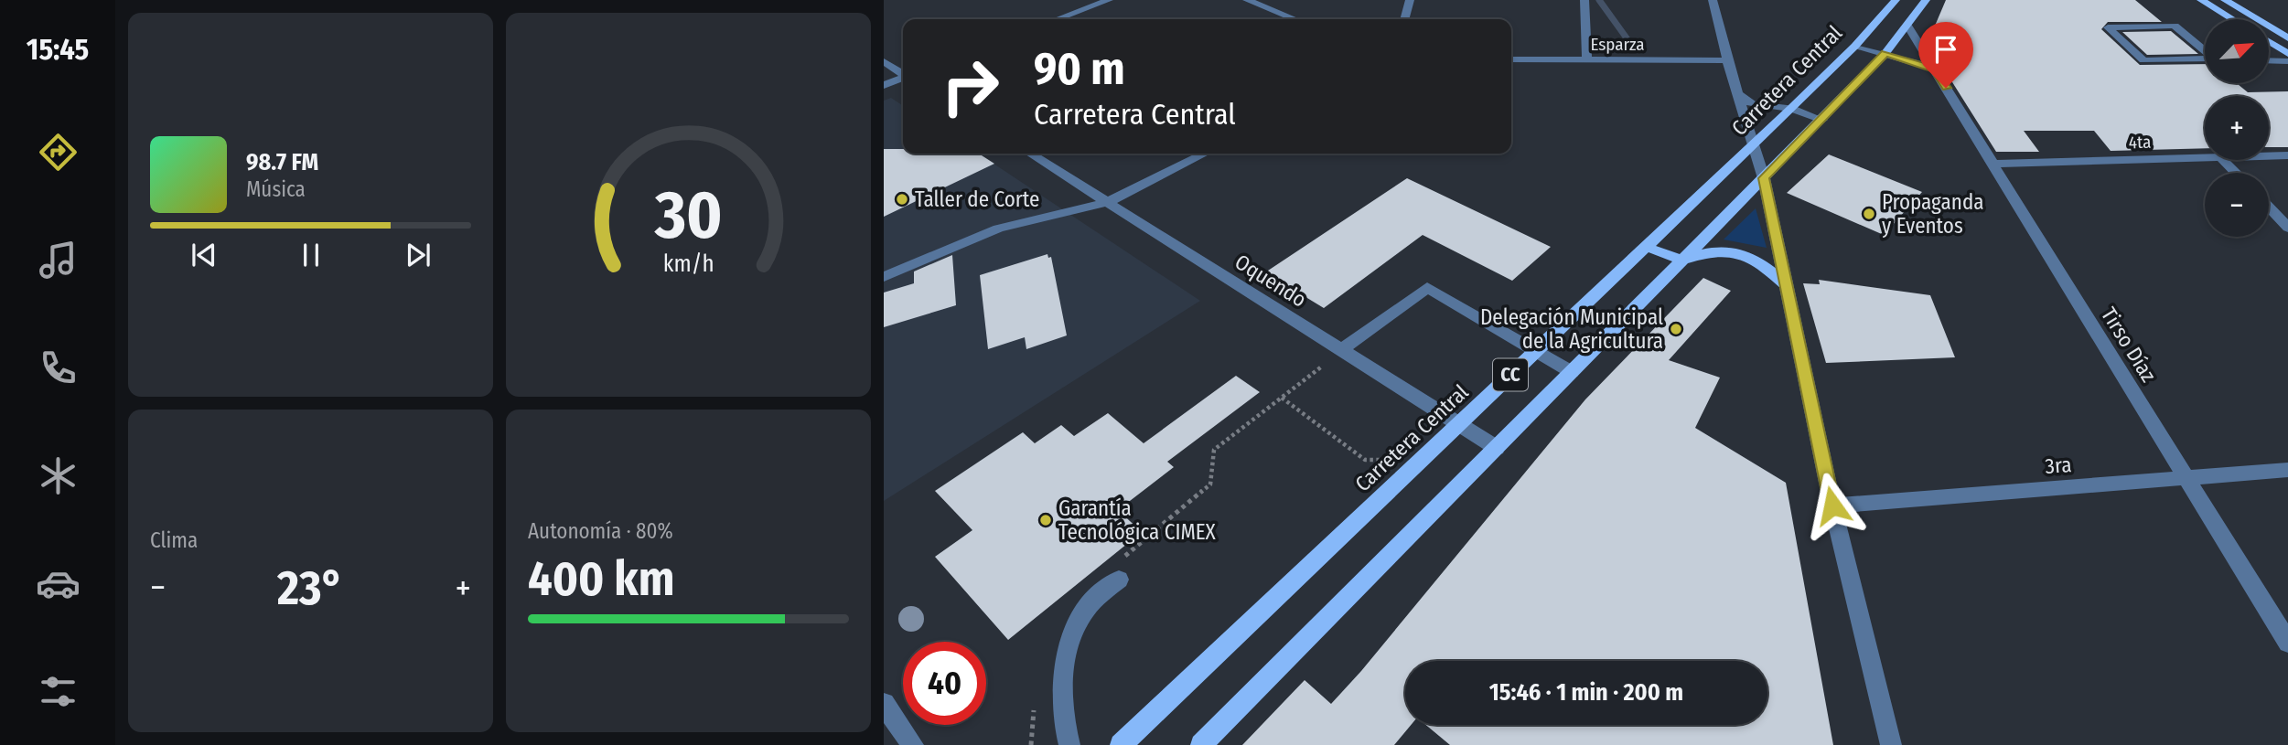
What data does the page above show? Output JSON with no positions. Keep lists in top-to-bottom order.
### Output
{
  "streets": {
    "main road": ["Carretera Central", "CC"],
    "street": [
      "Esparza",
      "4ta",
      "Oquendo",
      "Tirso Díaz",
      "3ra"
    ]
  },
  "crossings": [
    ["Carretera Central", "Oquendo"],
    ["4ta", "Tirso Díaz"],
    ["Oquendo", "CC"],
    ["Tirso Díaz", "CC"],
    ["Tirso Díaz", "3ra"]
  ],
  "places": [
    "Taller de Corte",
    "Propaganda y Eventos",
    "Delegación Municipal de la Agricultura",
    "Garantía Tecnológica CIMEX"
  ],
  "north": "top right",
  "page": {
    "tabs": "15:45",
    "map_buttons": ["+", "−"],
    "turn": ["90 m", "Carretera Central"],
    "song": ["98.7 FM", "Música"],
    "tile": [
      "Clima",
      ["Autonomía · 80%", "400 km"]
    ],
    "heat": ["−", "23°", "+"],
    "limit": "40",
    "trip": "15:46 · 1 min · 200 m",
    "gauge": ["30", "km/h"]
  }
}
